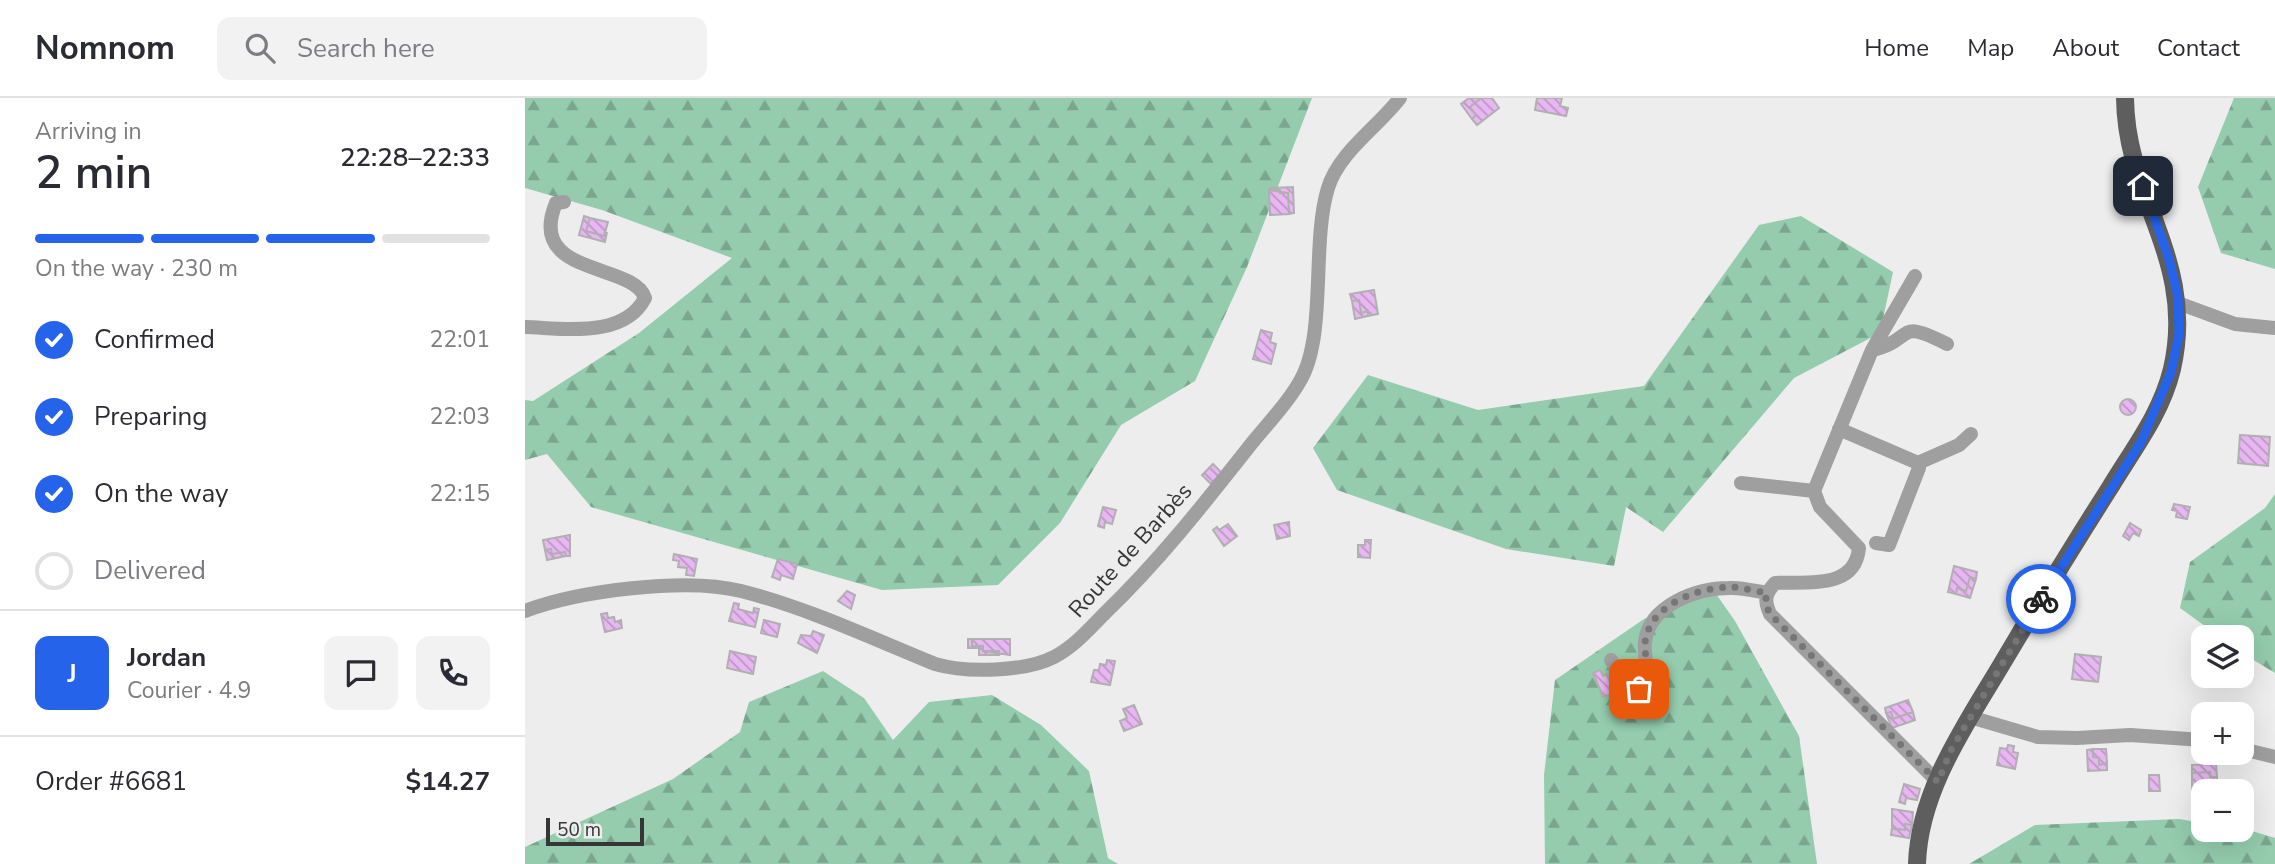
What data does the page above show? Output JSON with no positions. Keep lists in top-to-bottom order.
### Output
{
  "streets": {
    "street": ["Route de Barbès"]
  },
  "scale_bar": "50 m",
  "page": {
    "header": "Nomnom",
    "search": "Search here",
    "nav": [
      "Home",
      "Map",
      "About",
      "Contact"
    ],
    "heading": ["2 min", "Arriving in", "22:28–22:33"],
    "panel": [
      "Jordan",
      "Courier · 4.9",
      "Order #6681",
      "$14.27"
    ],
    "bar": "On the way · 230 m",
    "list": [
      ["Confirmed", "22:01"],
      ["Preparing", "22:03"],
      ["On the way", "22:15"],
      "Delivered"
    ],
    "map_buttons": ["+", "−"],
    "round": "J",
    "scale": "50 m"
  }
}
